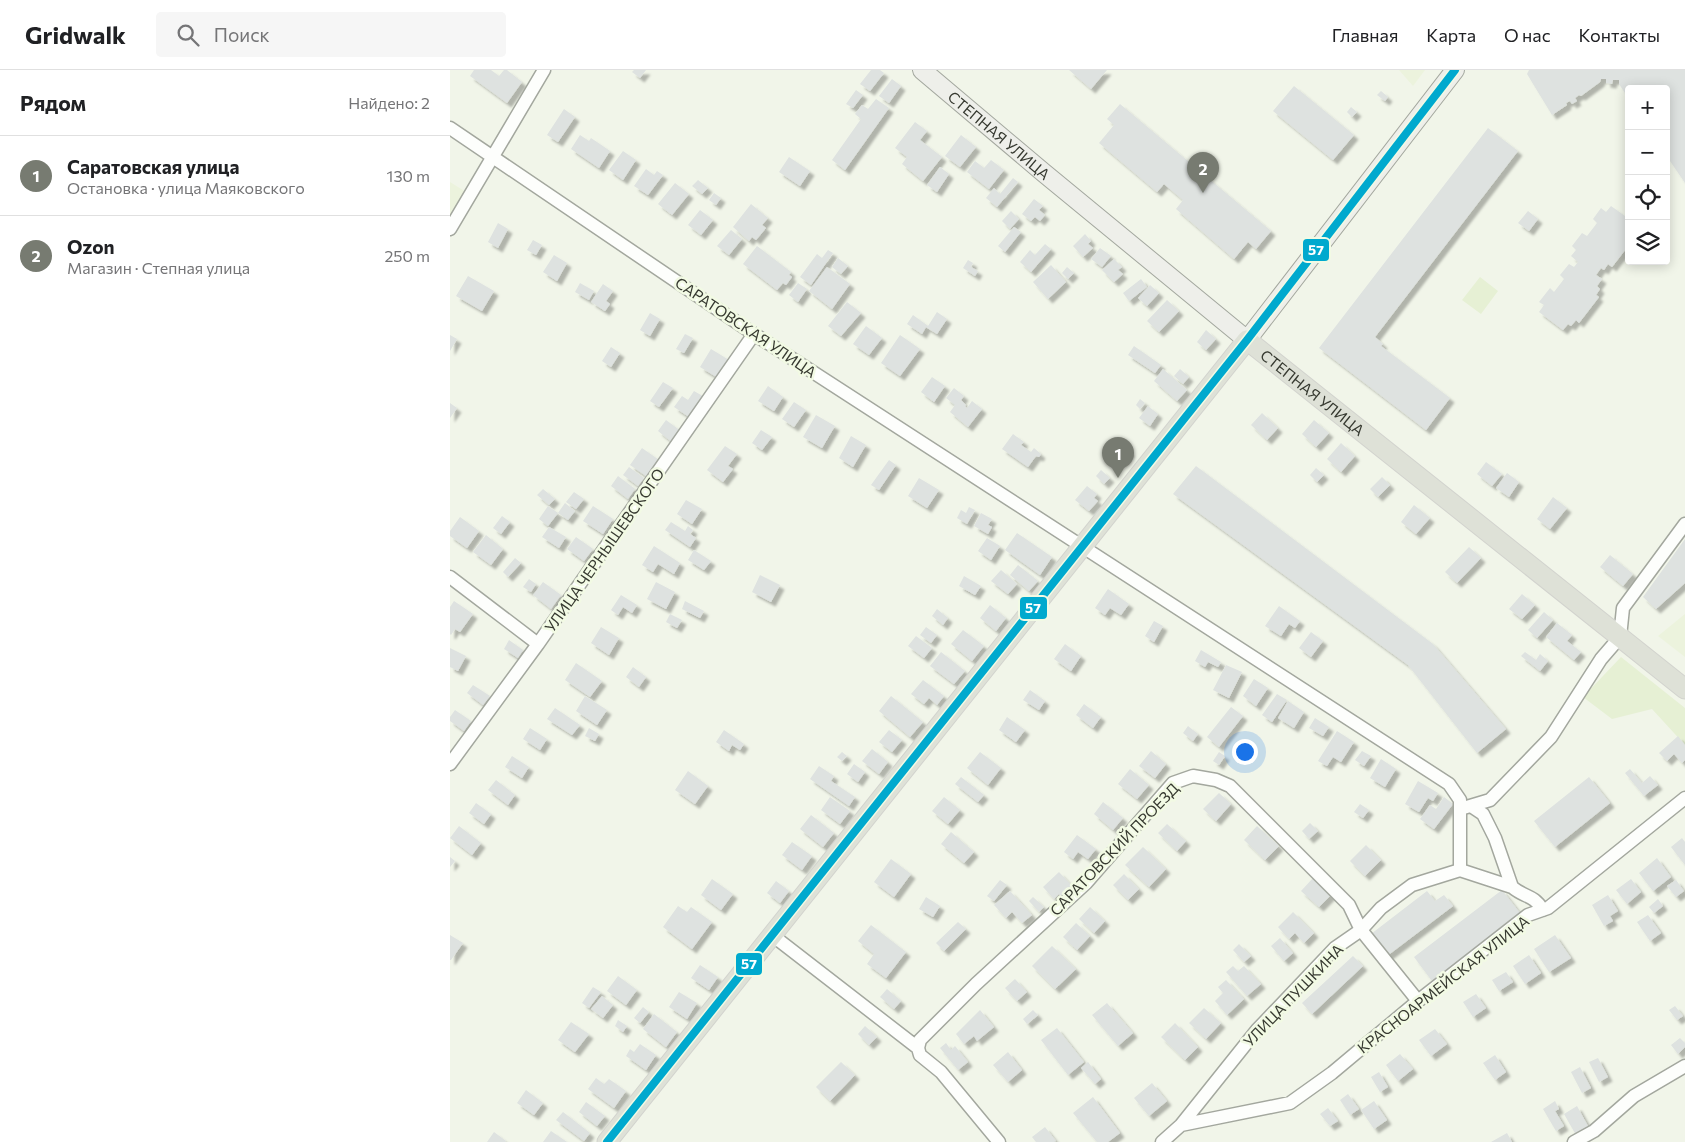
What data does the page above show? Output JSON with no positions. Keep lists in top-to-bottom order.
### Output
{
  "streets": {
    "main road": ["СТЕПНАЯ УЛИЦА"],
    "street": [
      "САРАТОВСКАЯ УЛИЦА",
      "УЛИЦА ЧЕРНЫШЕВСКОГО",
      "САРАТОВСКИЙ ПРОЕЗД",
      "КРАСНОАРМЕЙСКАЯ УЛИЦА",
      "УЛИЦА ПУШКИНА"
    ]
  },
  "crossings": [
    ["САРАТОВСКАЯ УЛИЦА", "УЛИЦА ЧЕРНЫШЕВСКОГО"],
    ["САРАТОВСКИЙ ПРОЕЗД", "КРАСНОАРМЕЙСКАЯ УЛИЦА"],
    ["САРАТОВСКИЙ ПРОЕЗД", "УЛИЦА ПУШКИНА"],
    ["КРАСНОАРМЕЙСКАЯ УЛИЦА", "УЛИЦА ПУШКИНА"]
  ],
  "lines": ["transit line 57"],
  "page": {
    "header": "Gridwalk",
    "search": "Поиск",
    "nav": [
      "Главная",
      "Карта",
      "О нас",
      "Контакты"
    ],
    "heading": ["Рядом", "Найдено: 2"],
    "map_buttons": ["+", "−"],
    "list": [
      {
        "mark": "1",
        "name": "Саратовская улица",
        "note": "Остановка · улица Маяковского",
        "value": "130 m"
      },
      {
        "mark": "2",
        "name": "Ozon",
        "note": "Магазин · Степная улица",
        "value": "250 m"
      }
    ],
    "pins": ["2", "1"]
  }
}
